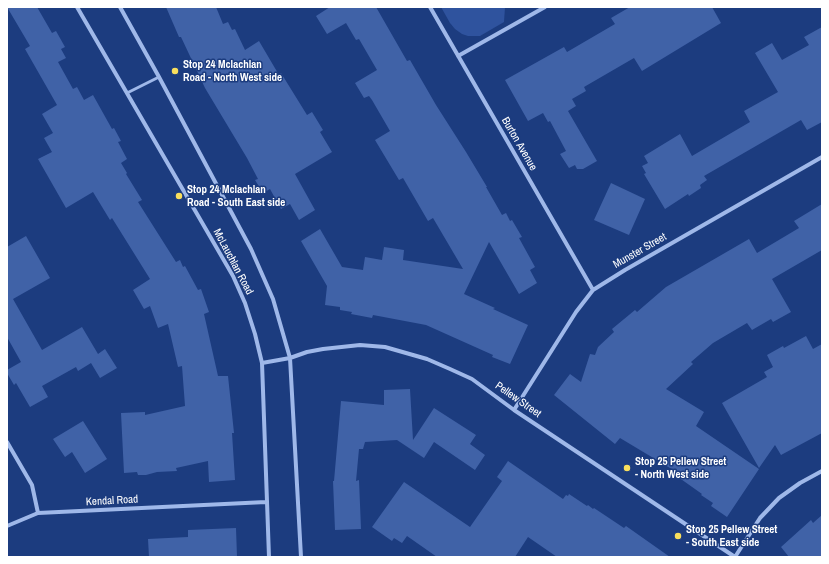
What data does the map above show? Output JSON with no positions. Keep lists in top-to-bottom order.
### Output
{
  "streets": {
    "street": [
      "Burton Avenue",
      "Munster Street",
      "McLauchlan Road",
      "Pellew Street",
      "Kendal Road"
    ]
  },
  "crossings": [
    ["Burton Avenue", "Munster Street"],
    ["Munster Street", "Pellew Street"],
    ["McLauchlan Road", "Pellew Street"],
    ["McLauchlan Road", "Kendal Road"]
  ],
  "places": [
    "Stop 24 Mclachlan Road - North West side",
    "Stop 24 Mclachlan Road - South East side",
    "Stop 25 Pellew Street - North West side",
    "Stop 25 Pellew Street - South East side"
  ]
}
